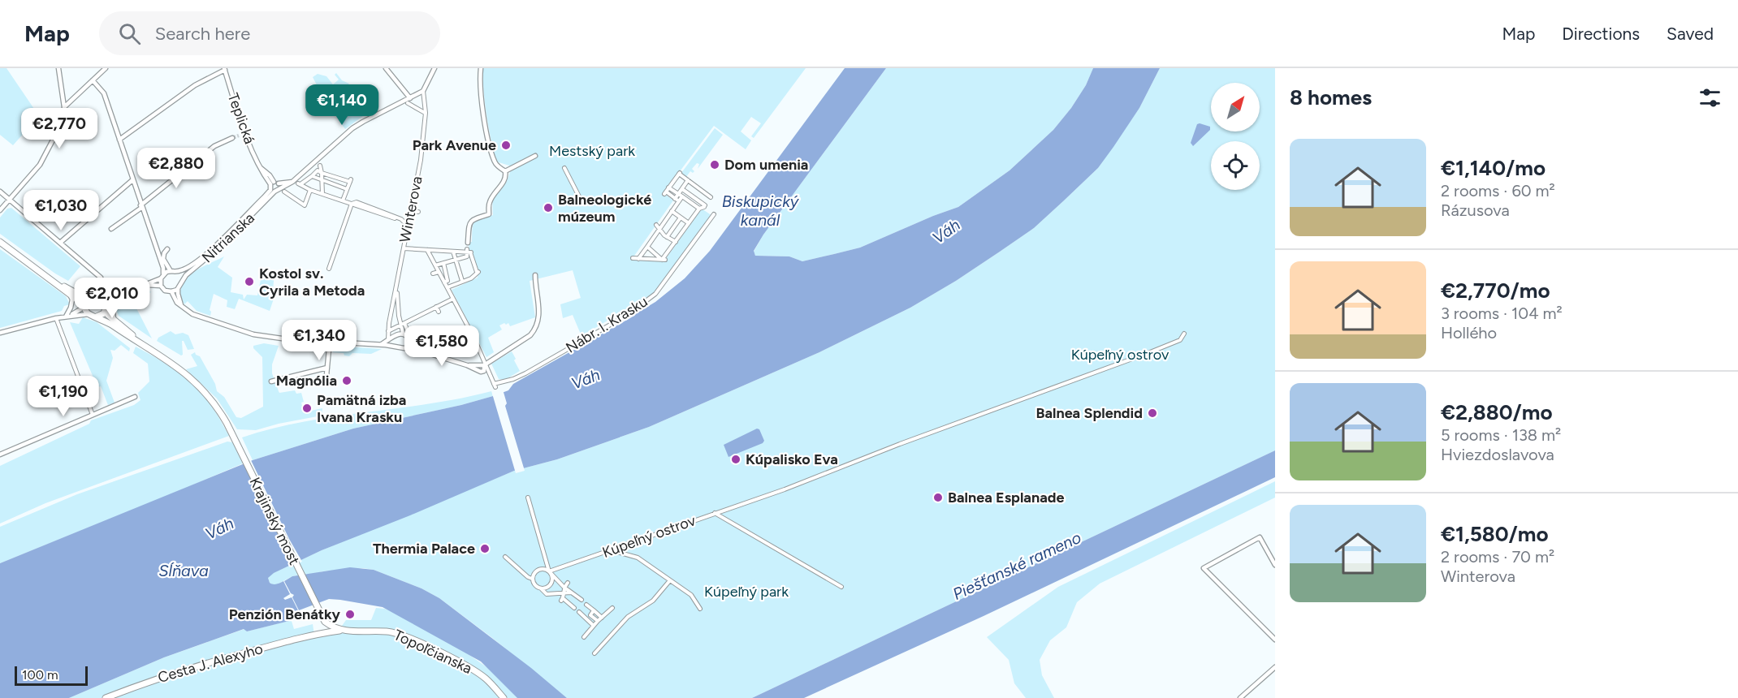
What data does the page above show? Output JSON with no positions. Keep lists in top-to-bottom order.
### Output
{
  "streets": {
    "main road": ["Krajinský most", "Topoľčianska", "Cesta J. Alexyho"],
    "street": [
      "Teplická",
      "Winterova",
      "Nitrianska",
      "Nábr. I. Krasku",
      "Kúpeľný ostrov"
    ]
  },
  "crossings": [
    ["Krajinský most", "Topoľčianska"],
    ["Topoľčianska", "Cesta J. Alexyho"]
  ],
  "water": [
    "Biskupický kanál",
    "Váh",
    "Piešťanské rameno",
    "Sĺňava"
  ],
  "parks": ["Mestský park", "Kúpeľný ostrov", "Kúpeľný park"],
  "places": [
    "Park Avenue",
    "Dom umenia",
    "Balneologické múzeum",
    "Kostol sv. Cyrila a Metoda",
    "Magnólia",
    "Pamätná izba Ivana Krasku",
    "Balnea Splendid",
    "Kúpalisko Eva",
    "Balnea Esplanade",
    "Thermia Palace",
    "Penzión Benátky"
  ],
  "scale_bar": "100 m",
  "north": "top right",
  "page": {
    "header": "Map",
    "search": "Search here",
    "nav": ["Map", "Directions", "Saved"],
    "heading": "8 homes",
    "price": [
      "€1,140",
      "€2,770",
      "€2,880",
      "€1,030",
      "€2,010",
      "€1,340",
      "€1,580",
      "€1,190"
    ],
    "list": [
      {
        "name": "€1,140/mo",
        "note": "2 rooms · 60 m² · Rázusova"
      },
      {
        "name": "€2,770/mo",
        "note": "3 rooms · 104 m² · Hollého"
      },
      {
        "name": "€2,880/mo",
        "note": "5 rooms · 138 m² · Hviezdoslavova"
      },
      {
        "name": "€1,580/mo",
        "note": "2 rooms · 70 m² · Winterova"
      }
    ],
    "scale": "100 m"
  }
}
